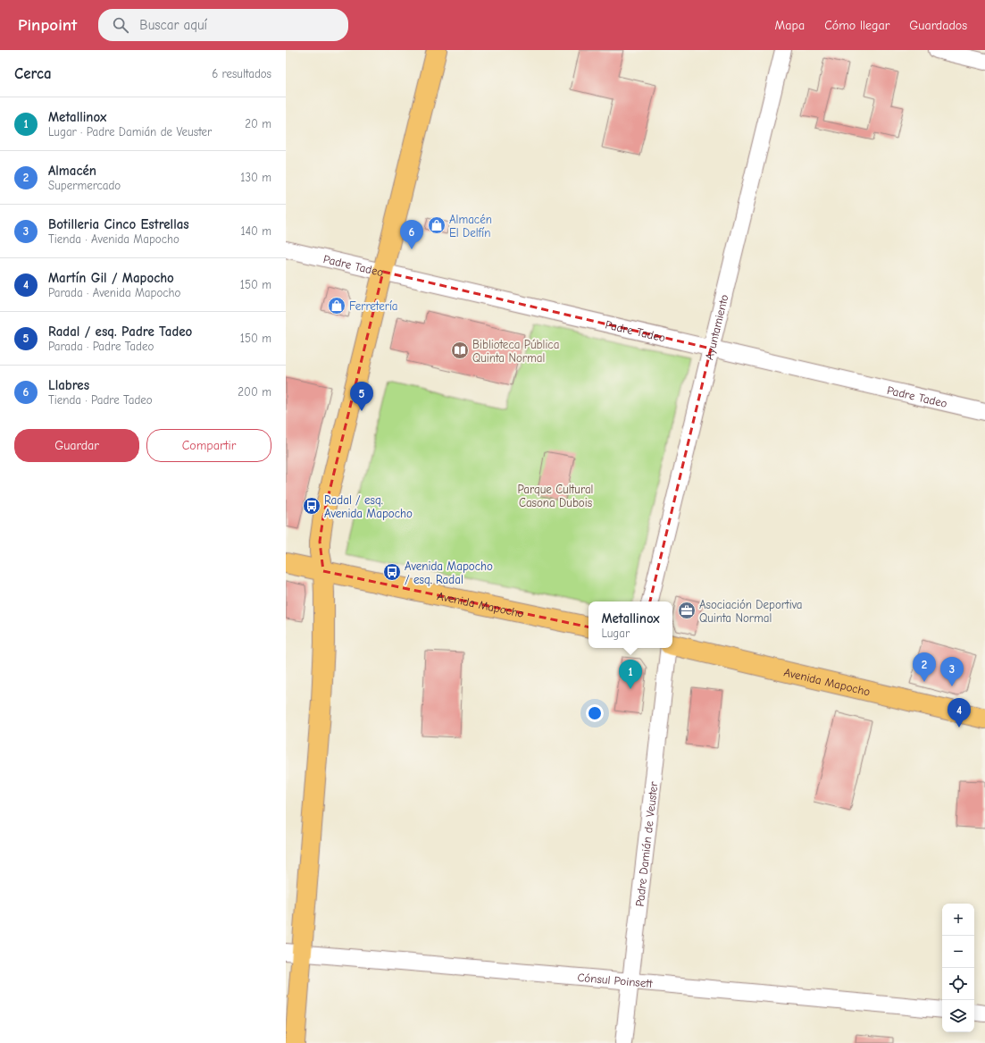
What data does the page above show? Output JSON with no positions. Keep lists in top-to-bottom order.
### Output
{
  "streets": {
    "main road": ["Avenida Mapocho"],
    "street": [
      "Padre Tadeo",
      "Ayuntamiento",
      "Padre Damián de Veuster",
      "Cónsul Poinsett"
    ]
  },
  "crossings": [
    ["Padre Tadeo", "Ayuntamiento"],
    ["Padre Damián de Veuster", "Cónsul Poinsett"]
  ],
  "parks": ["Parque Cultural Casona Dubois"],
  "places": {
    "shop": ["Almacén El Delfín", "Ferretería"],
    "library": ["Biblioteca Pública Quinta Normal"],
    "bus stop": ["Radal / esq. Avenida Mapocho", "Avenida Mapocho / esq. Radal"],
    "office": ["Asociación Deportiva Quinta Normal"]
  },
  "page": {
    "header": "Pinpoint",
    "search": "Buscar aquí",
    "nav": ["Mapa", "Cómo llegar", "Guardados"],
    "heading": ["Cerca", "6 resultados"],
    "list": [
      {
        "mark": "1",
        "name": "Metallinox",
        "note": "Lugar · Padre Damián de Veuster",
        "value": "20 m"
      },
      {
        "mark": "2",
        "name": "Almacén",
        "note": "Supermercado",
        "value": "130 m"
      },
      {
        "mark": "3",
        "name": "Botilleria Cinco Estrellas",
        "note": "Tienda · Avenida Mapocho",
        "value": "140 m"
      },
      {
        "mark": "4",
        "name": "Martín Gil / Mapocho",
        "note": "Parada · Avenida Mapocho",
        "value": "150 m"
      },
      {
        "mark": "5",
        "name": "Radal / esq. Padre Tadeo",
        "note": "Parada · Padre Tadeo",
        "value": "150 m"
      },
      {
        "mark": "6",
        "name": "Llabres",
        "note": "Tienda · Padre Tadeo",
        "value": "200 m"
      }
    ],
    "pins": [
      "6",
      "5",
      "2",
      "3",
      "1",
      "4"
    ],
    "buttons": ["Guardar", "Compartir"],
    "popup": ["Metallinox", "Lugar"],
    "map_buttons": ["+", "−"]
  }
}
